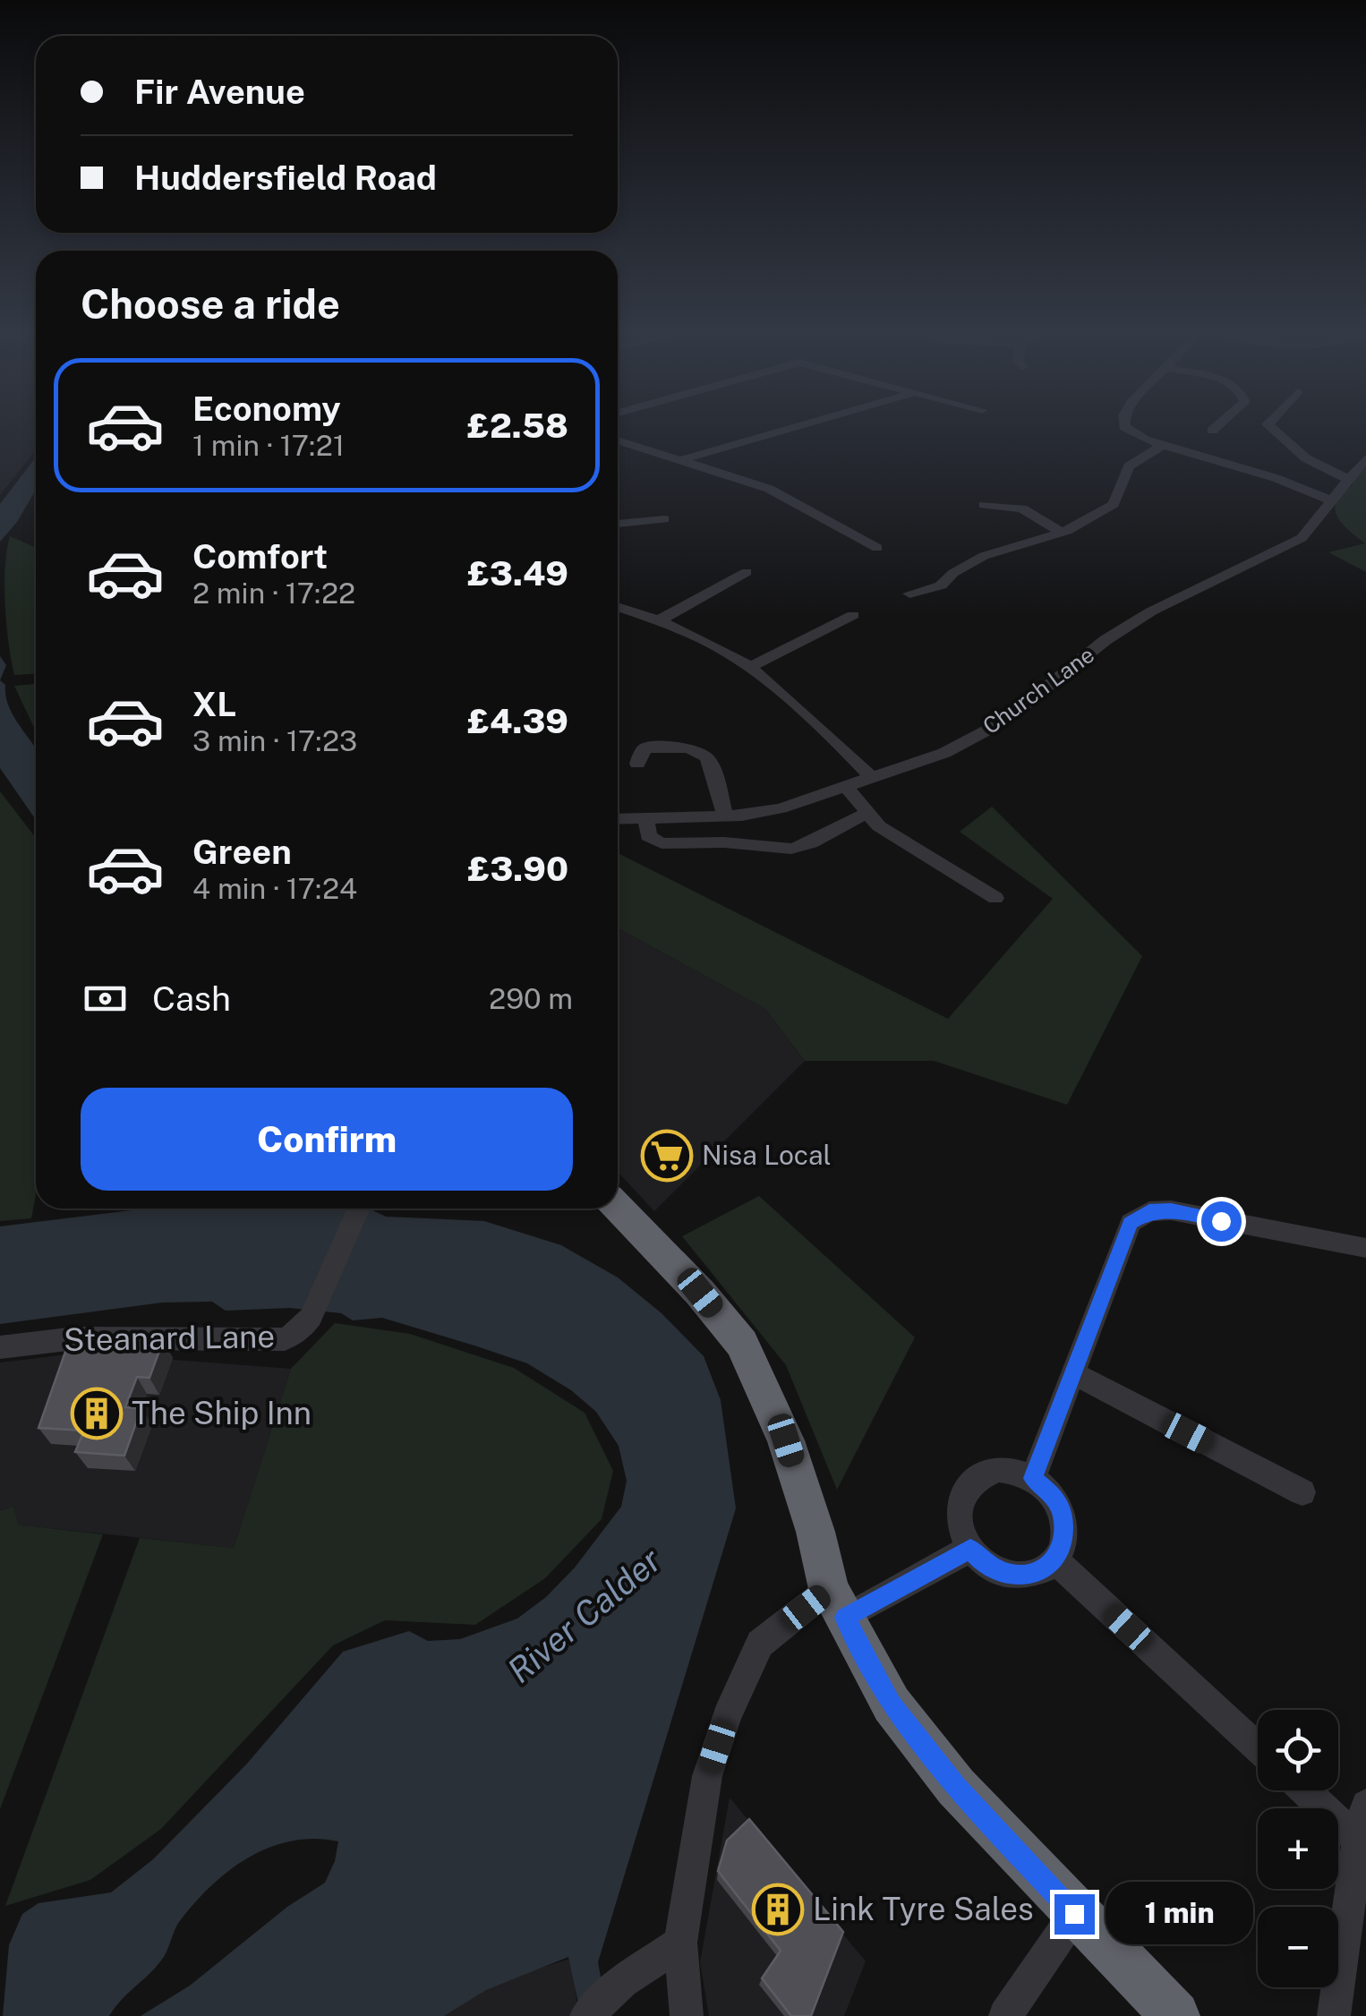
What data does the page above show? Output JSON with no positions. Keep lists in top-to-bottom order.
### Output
{
  "streets": {
    "street": ["Church Lane", "Steanard Lane"]
  },
  "water": ["River Calder"],
  "places": {
    "supermarket": ["Nisa Local"],
    "building": ["The Ship Inn", "Link Tyre Sales"]
  },
  "page": {
    "banner": ["Fir Avenue", "Huddersfield Road"],
    "heading": "Choose a ride",
    "list": [
      {
        "name": "Economy",
        "note": "1 min · 17:21",
        "value": "£2.58"
      },
      {
        "name": "Comfort",
        "note": "2 min · 17:22",
        "value": "£3.49"
      },
      {
        "name": "XL",
        "note": "3 min · 17:23",
        "value": "£4.39"
      },
      {
        "name": "Green",
        "note": "4 min · 17:24",
        "value": "£3.90"
      }
    ],
    "pay": ["Cash", "290 m"],
    "buttons": "Confirm",
    "map_buttons": ["+", "−"],
    "bubble": "1 min"
  }
}
